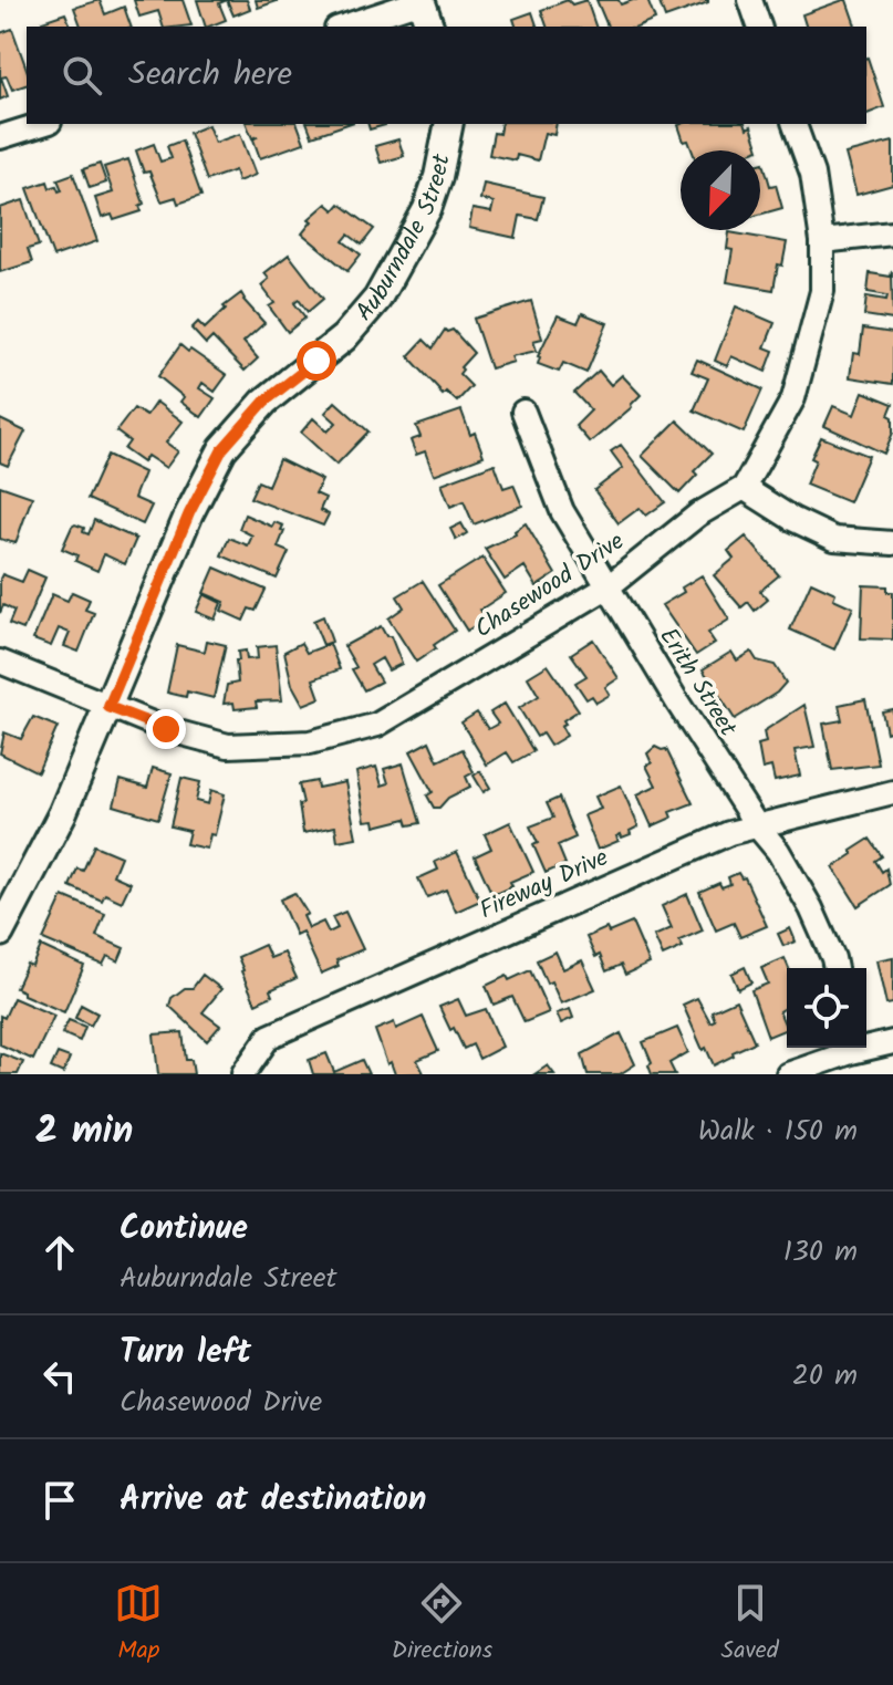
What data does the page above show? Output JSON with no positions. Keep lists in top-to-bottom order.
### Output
{
  "streets": {
    "street": [
      "Auburndale Street",
      "Chasewood Drive",
      "Erith Street",
      "Fireway Drive"
    ]
  },
  "crossings": [
    ["Auburndale Street", "Chasewood Drive"],
    ["Chasewood Drive", "Erith Street"],
    ["Erith Street", "Fireway Drive"]
  ],
  "north": "bottom left",
  "page": {
    "search": "Search here",
    "heading": ["2 min", "Walk · 150 m"],
    "list": [
      ["Continue", "Auburndale Street", "130 m"],
      ["Turn left", "Chasewood Drive", "20 m"],
      "Arrive at destination"
    ],
    "nav": ["Map", "Directions", "Saved"]
  }
}
